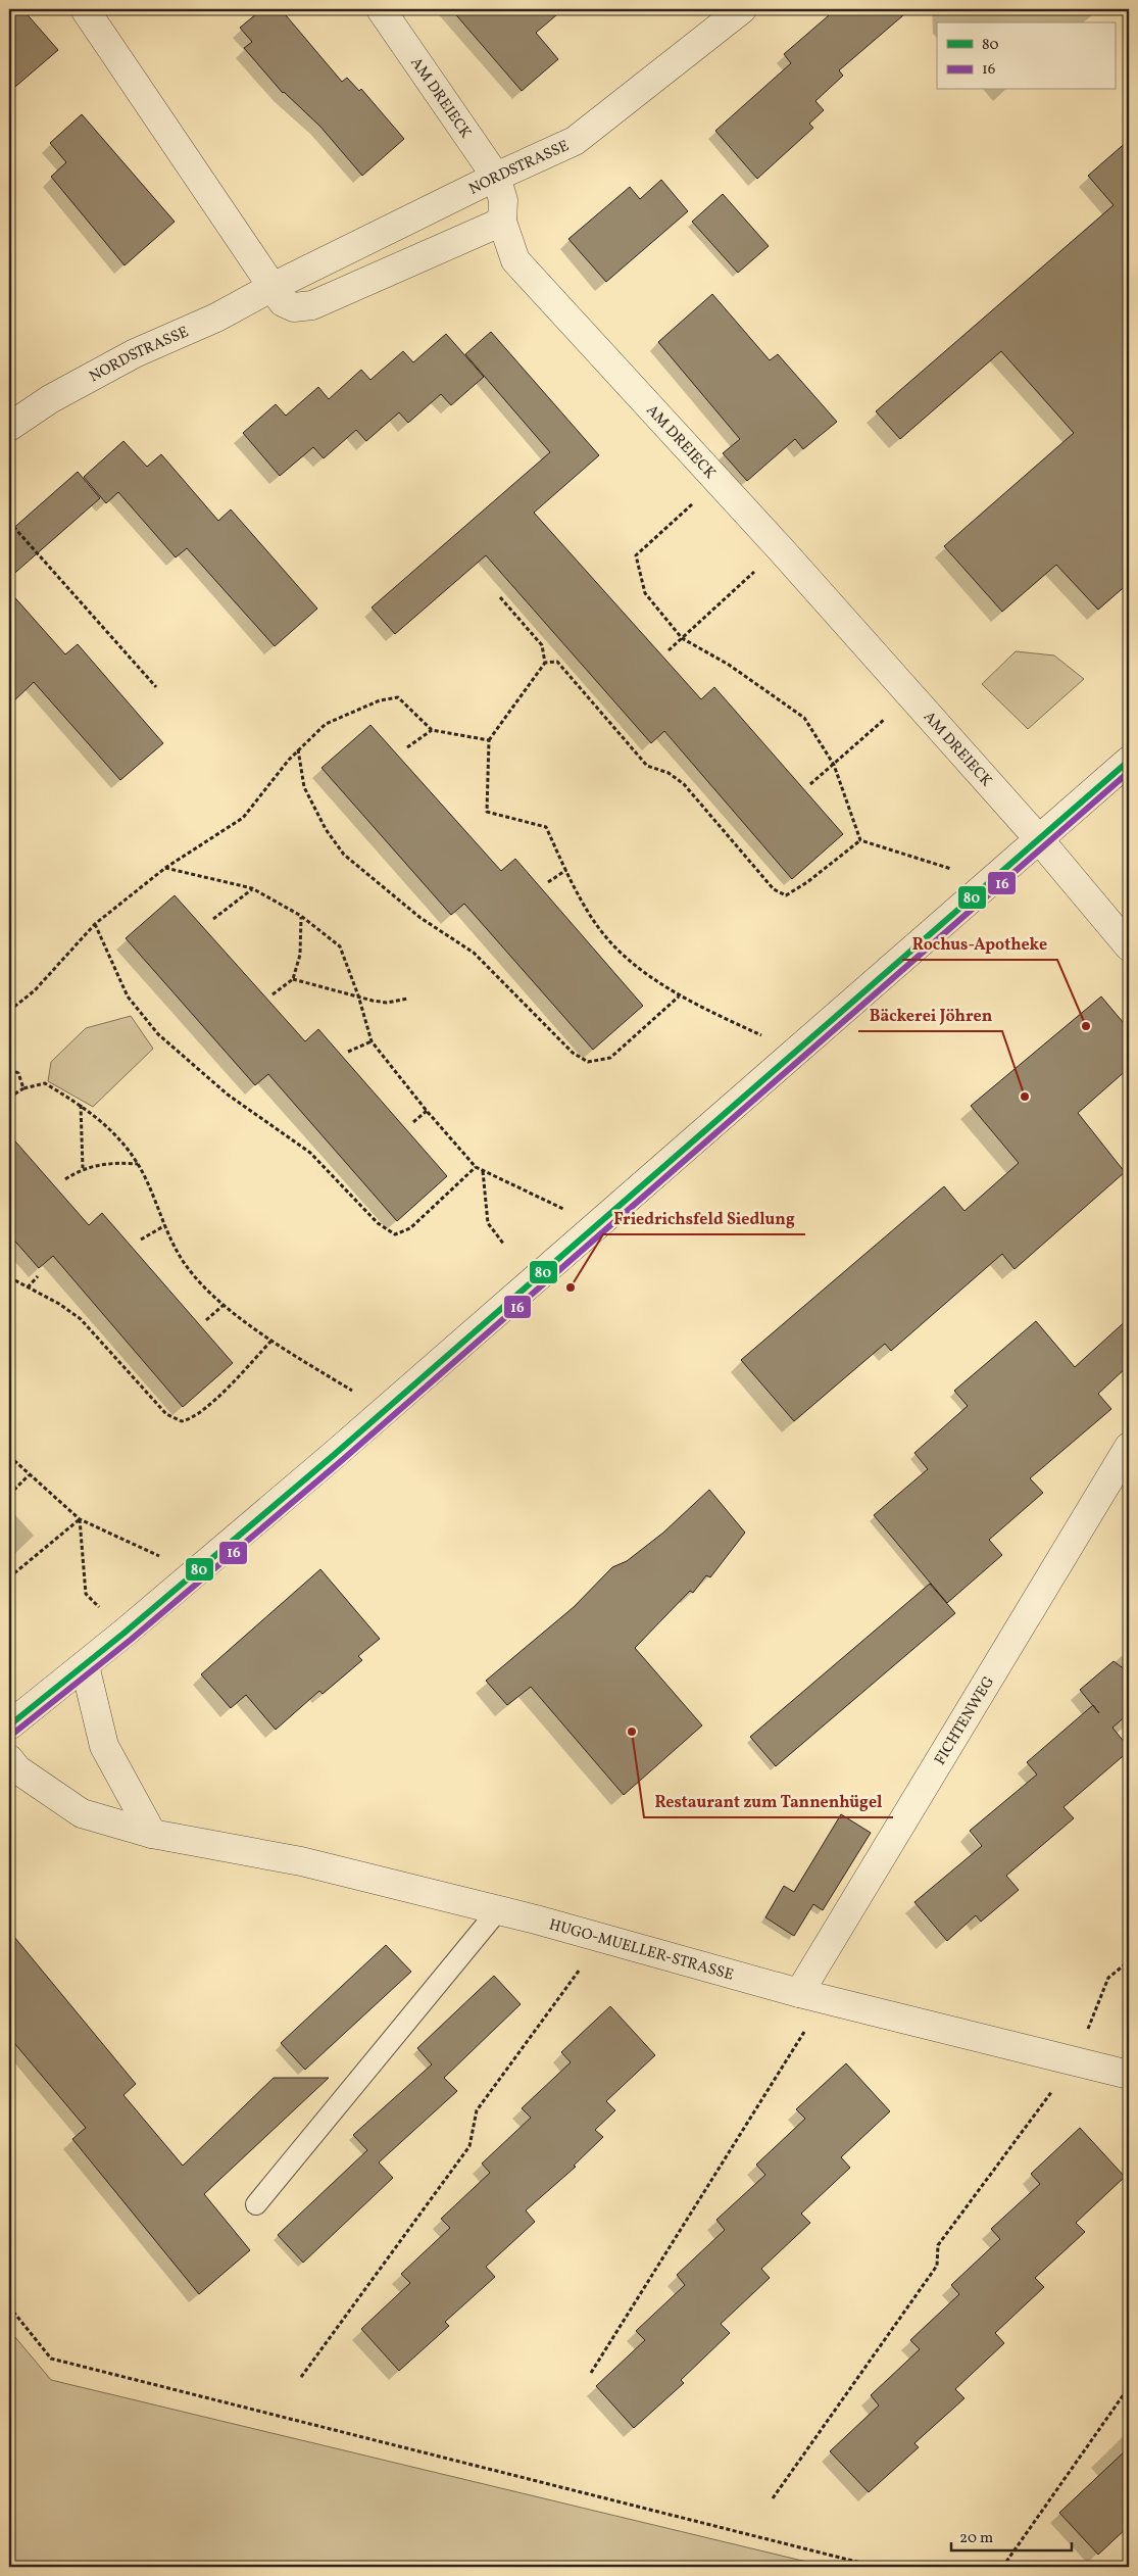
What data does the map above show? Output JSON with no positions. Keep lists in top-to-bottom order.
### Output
{
  "streets": {
    "street": [
      "AM DREIECK",
      "NORDSTRASSE",
      "FICHTENWEG",
      "HUGO-MUELLER-STRASSE"
    ]
  },
  "crossings": [
    ["AM DREIECK", "NORDSTRASSE"],
    ["FICHTENWEG", "HUGO-MUELLER-STRASSE"]
  ],
  "places": [
    "Rochus-Apotheke",
    "Bäckerei Jöhren",
    "Friedrichsfeld Siedlung",
    "Restaurant zum Tannenhügel"
  ],
  "lines": ["transit line 80", "transit line 16"],
  "legend": ["80", "16"],
  "scale_bar": "20 m"
}
